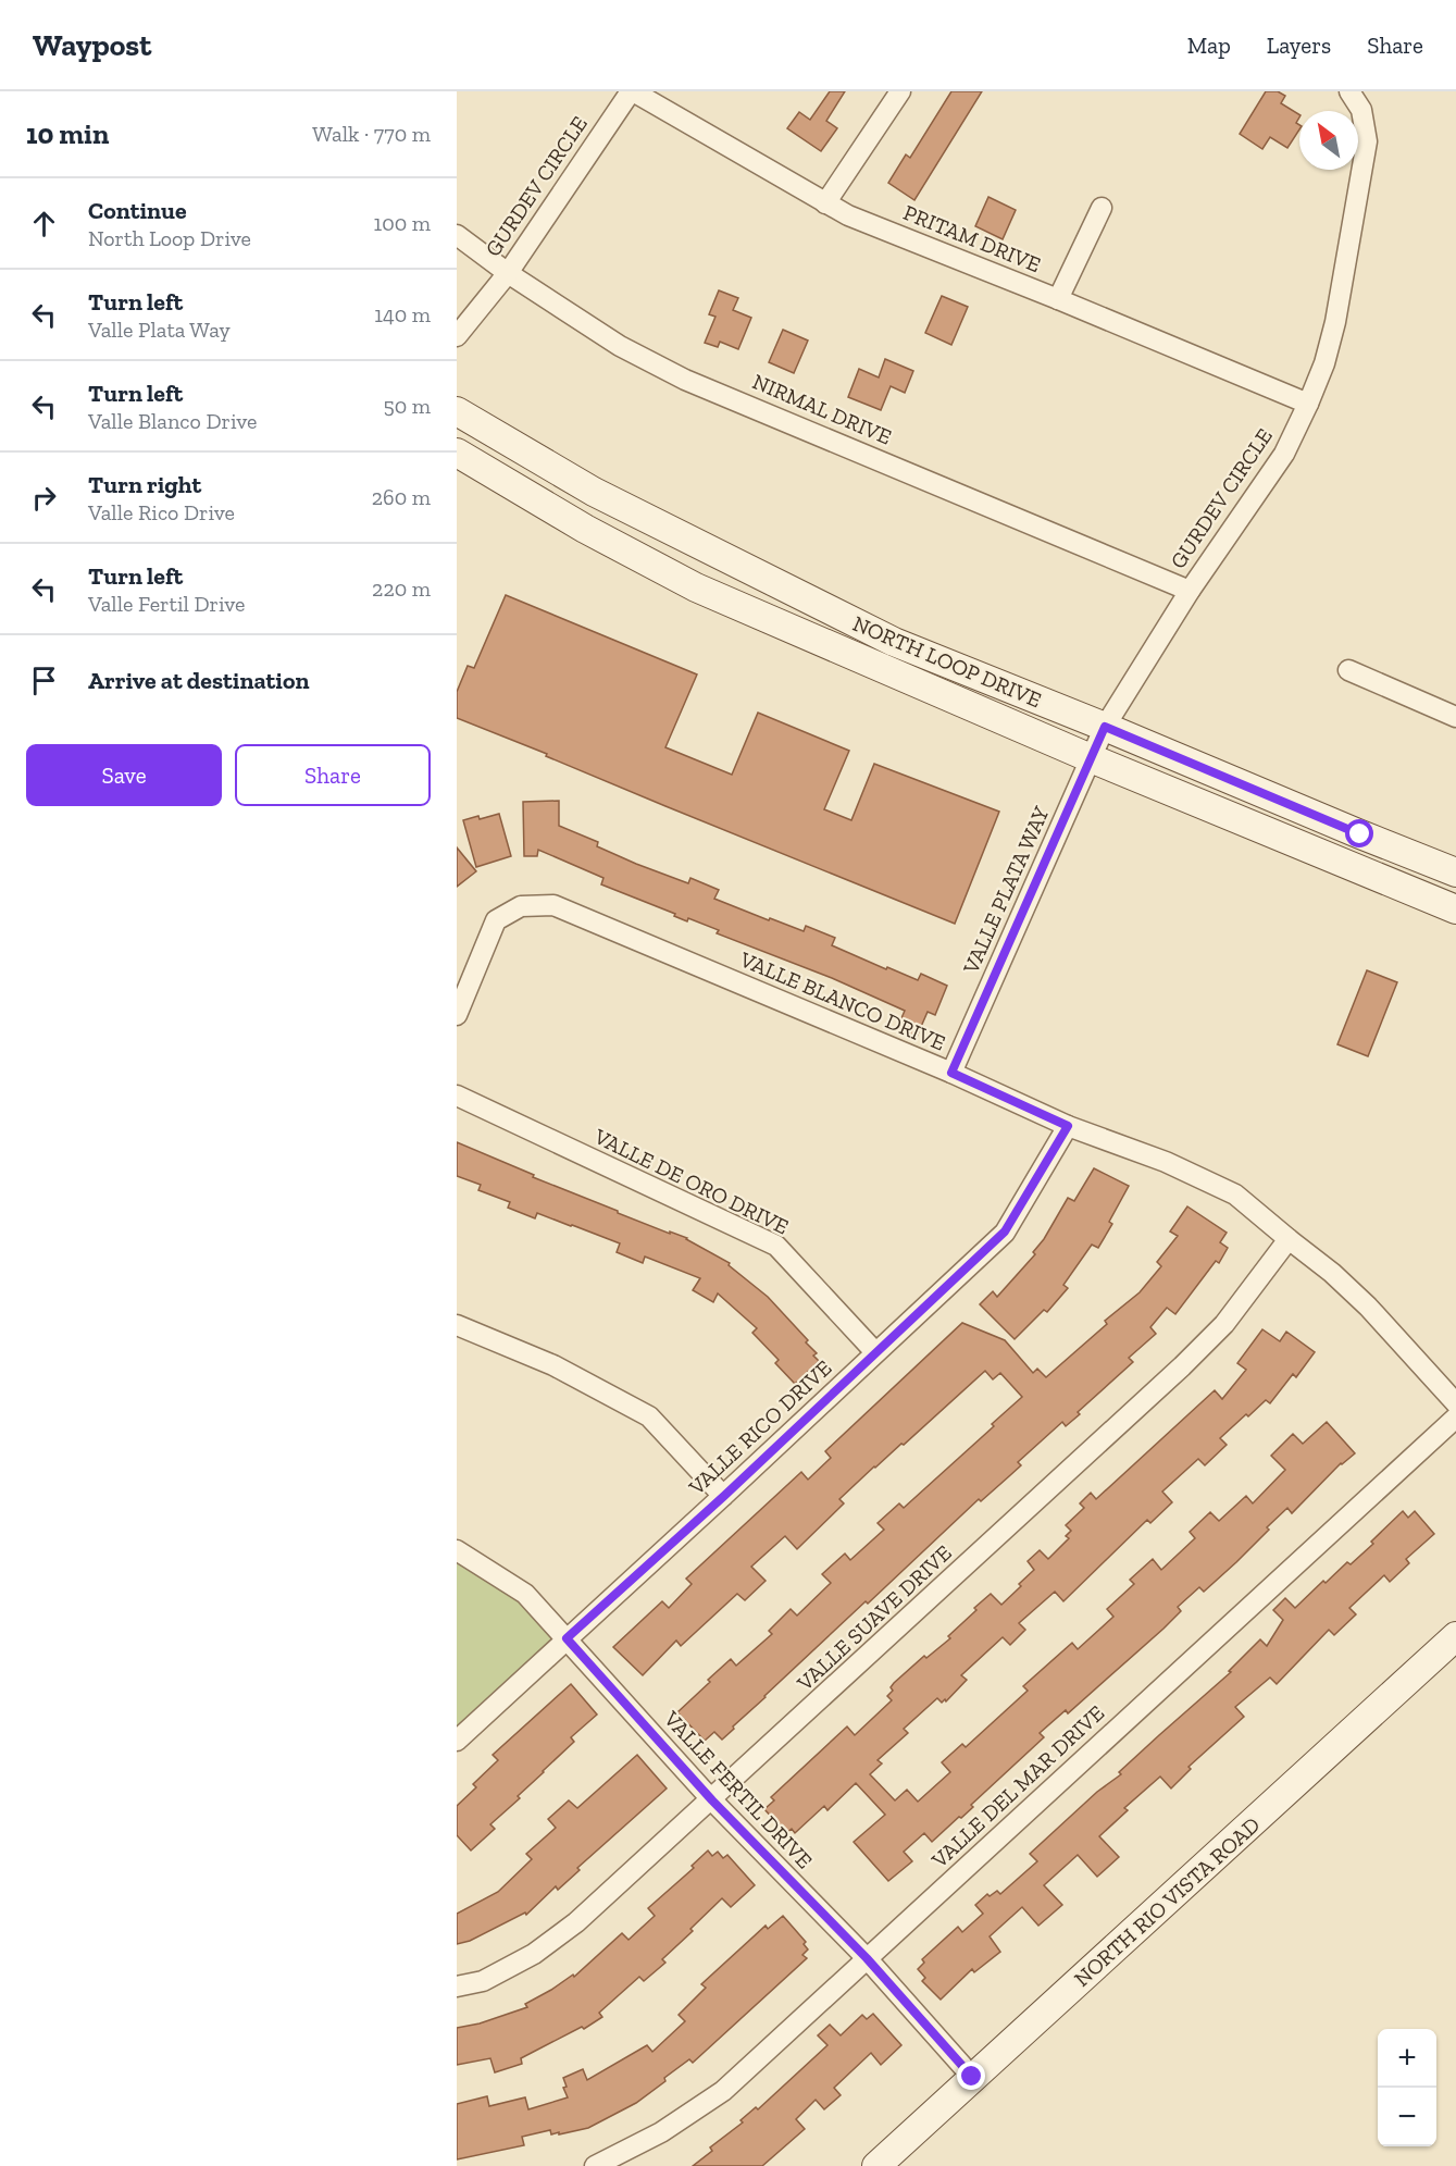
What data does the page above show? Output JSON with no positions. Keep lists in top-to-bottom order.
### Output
{
  "streets": {
    "main road": ["NORTH LOOP DRIVE", "NORTH RIO VISTA ROAD"],
    "street": [
      "GURDEV CIRCLE",
      "PRITAM DRIVE",
      "NIRMAL DRIVE",
      "VALLE PLATA WAY",
      "VALLE BLANCO DRIVE",
      "VALLE DE ORO DRIVE",
      "VALLE RICO DRIVE",
      "VALLE SUAVE DRIVE",
      "VALLE DEL MAR DRIVE",
      "VALLE FERTIL DRIVE"
    ]
  },
  "crossings": [
    ["GURDEV CIRCLE", "PRITAM DRIVE"],
    ["GURDEV CIRCLE", "NIRMAL DRIVE"],
    ["GURDEV CIRCLE", "NORTH LOOP DRIVE"],
    ["GURDEV CIRCLE", "VALLE PLATA WAY"],
    ["NORTH LOOP DRIVE", "VALLE PLATA WAY"],
    ["VALLE PLATA WAY", "VALLE BLANCO DRIVE"],
    ["VALLE BLANCO DRIVE", "VALLE RICO DRIVE"],
    ["VALLE BLANCO DRIVE", "VALLE SUAVE DRIVE"],
    ["VALLE DE ORO DRIVE", "VALLE RICO DRIVE"],
    ["VALLE RICO DRIVE", "VALLE FERTIL DRIVE"],
    ["VALLE SUAVE DRIVE", "VALLE FERTIL DRIVE"],
    ["VALLE DEL MAR DRIVE", "VALLE FERTIL DRIVE"],
    ["VALLE FERTIL DRIVE", "NORTH RIO VISTA ROAD"]
  ],
  "north": "top left",
  "page": {
    "header": "Waypost",
    "nav": ["Map", "Layers", "Share"],
    "heading": ["10 min", "Walk · 770 m"],
    "list": [
      ["Continue", "North Loop Drive", "100 m"],
      ["Turn left", "Valle Plata Way", "140 m"],
      ["Turn left", "Valle Blanco Drive", "50 m"],
      ["Turn right", "Valle Rico Drive", "260 m"],
      ["Turn left", "Valle Fertil Drive", "220 m"],
      "Arrive at destination"
    ],
    "buttons": ["Save", "Share"],
    "map_buttons": ["+", "−"]
  }
}
